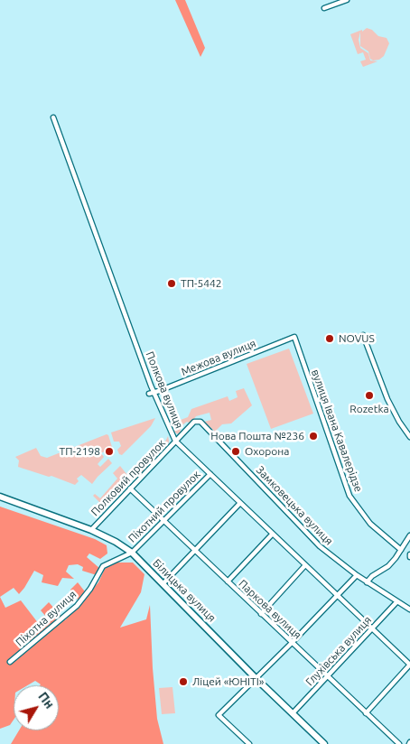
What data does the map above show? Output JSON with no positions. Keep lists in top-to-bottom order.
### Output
{
  "streets": {
    "main road": ["Білицька вулиця"],
    "street": [
      "Межова вулиця",
      "Полкова вулиця",
      "вулиця Івана Кавалерідзе",
      "Полковий провулок",
      "Замковецька вулиця",
      "Піхотний провулок",
      "Паркова вулиця",
      "Піхотна вулиця",
      "Глухівська вулиця"
    ]
  },
  "crossings": [
    ["Межова вулиця", "Полкова вулиця"],
    ["Межова вулиця", "вулиця Івана Кавалерідзе"],
    ["Полкова вулиця", "Полковий провулок"],
    ["Полкова вулиця", "Піхотний провулок"],
    ["Полкова вулиця", "Глухівська вулиця"],
    ["Полковий провулок", "Замковецька вулиця"],
    ["Полковий провулок", "Білицька вулиця"],
    ["Полковий провулок", "Паркова вулиця"],
    ["Замковецька вулиця", "Глухівська вулиця"],
    ["Піхотний провулок", "Білицька вулиця"],
    ["Піхотний провулок", "Паркова вулиця"],
    ["Піхотний провулок", "Піхотна вулиця"],
    ["Білицька вулиця", "Піхотна вулиця"],
    ["Білицька вулиця", "Глухівська вулиця"],
    ["Паркова вулиця", "Глухівська вулиця"]
  ],
  "places": [
    "ТП-5442",
    "NOVUS",
    "Rozetka",
    "Нова Пошта №236",
    "ТП-2198",
    "Охорона",
    "Ліцей «ЮНІТІ»"
  ],
  "north": "top right"
}
